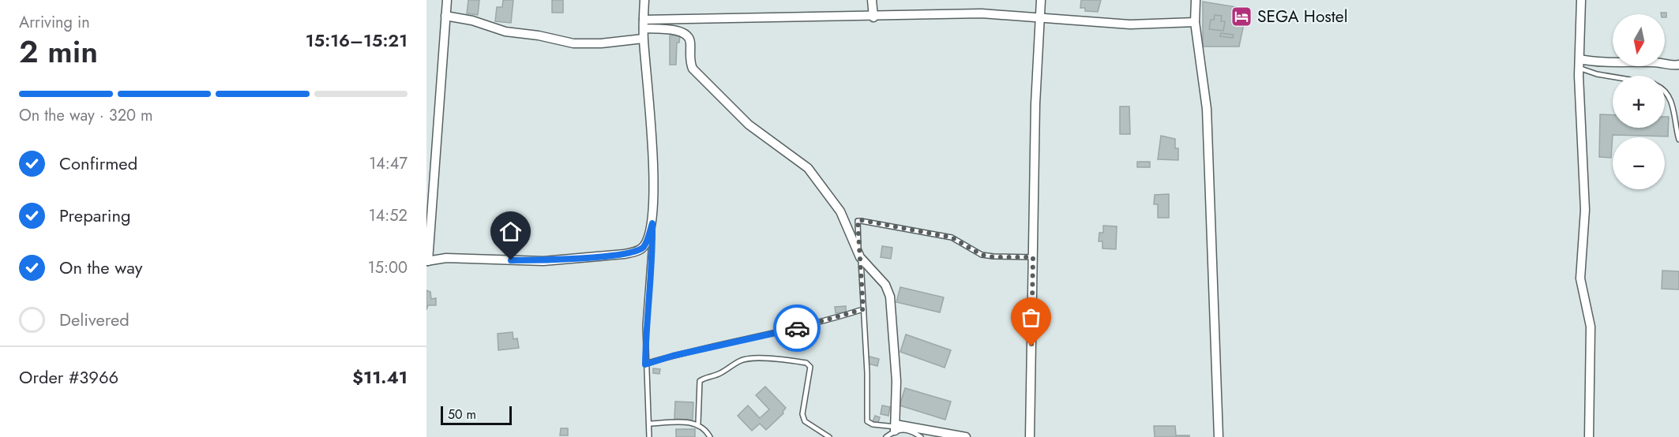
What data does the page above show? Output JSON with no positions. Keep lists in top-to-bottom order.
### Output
{
  "places": {
    "hotel": ["SEGA Hostel"]
  },
  "scale_bar": "50 m",
  "north": "bottom",
  "page": {
    "heading": ["2 min", "Arriving in", "15:16–15:21"],
    "panel": ["Order #3966", "$11.41"],
    "map_buttons": ["+", "−"],
    "bar": "On the way · 320 m",
    "list": [
      ["Confirmed", "14:47"],
      ["Preparing", "14:52"],
      ["On the way", "15:00"],
      "Delivered"
    ],
    "scale": "50 m"
  }
}
